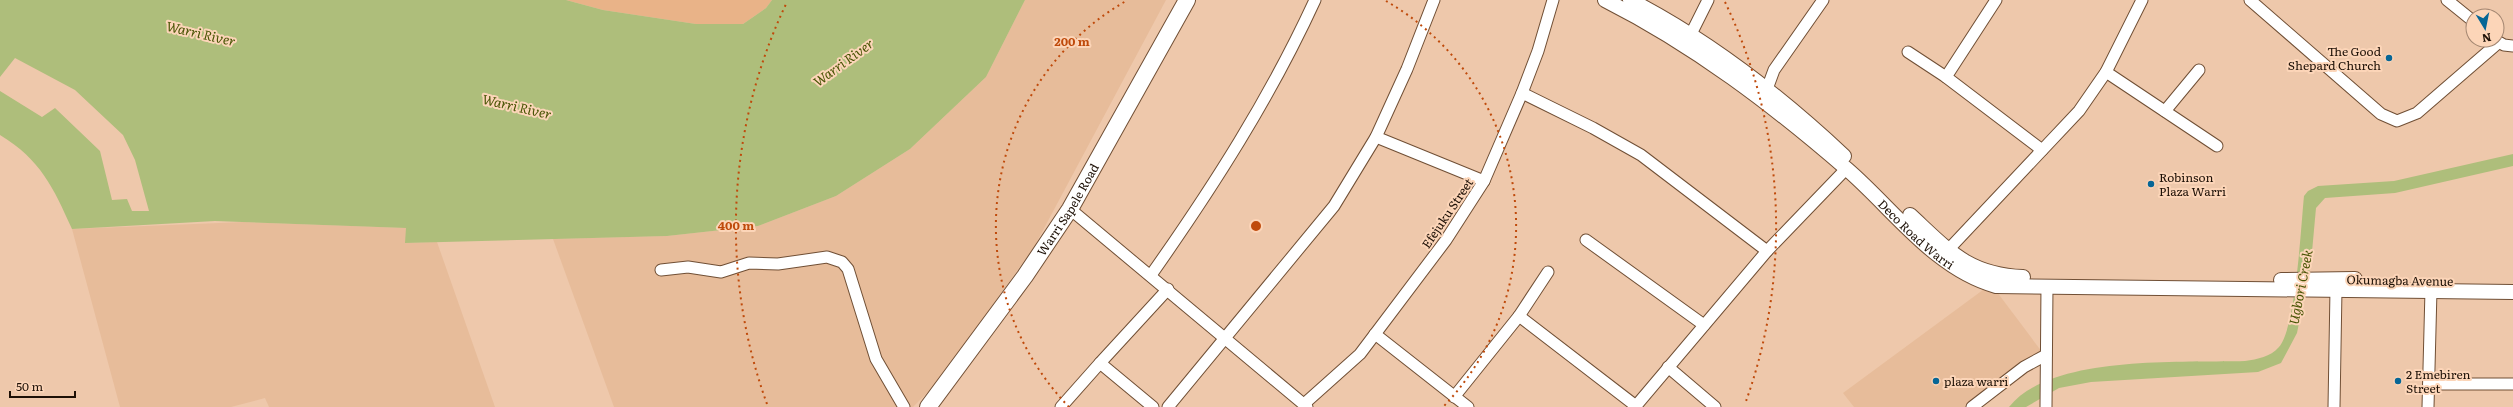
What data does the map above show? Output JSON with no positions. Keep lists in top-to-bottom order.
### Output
{
  "streets": {
    "highway": ["Warri Sapele Road"],
    "main road": ["Deco Road Warri", "Okumagba Avenue"],
    "street": ["Efejuku Street"]
  },
  "crossings": [
    ["Deco Road Warri", "Okumagba Avenue"]
  ],
  "water": ["Warri River", "Ugbori Creek"],
  "places": [
    "The Good Shepard Church",
    "Robinson Plaza Warri",
    "plaza warri",
    "2 Emebiren Street"
  ],
  "scale_bar": "50 m",
  "north": "bottom",
  "rings": ["200 m", "400 m"]
}
